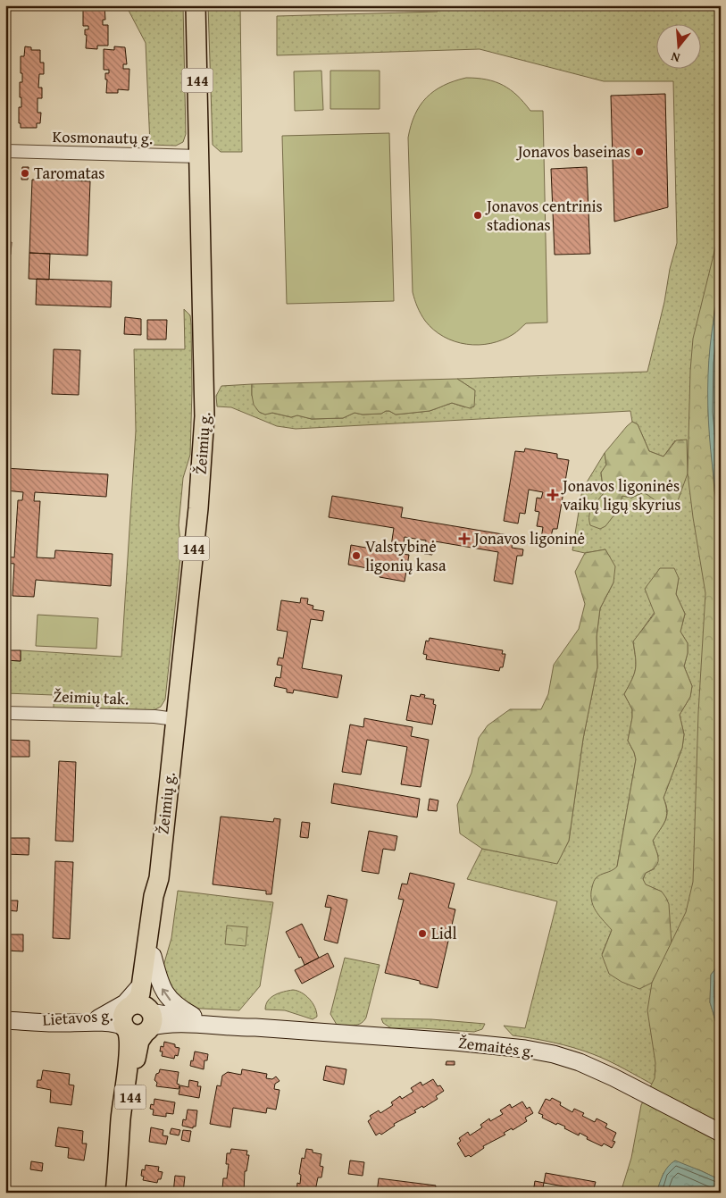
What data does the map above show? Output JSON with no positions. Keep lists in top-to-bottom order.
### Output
{
  "streets": {
    "main road": [
      "144",
      "Žeimių g.",
      "Lietavos g.",
      "Žemaitės g."
    ],
    "street": ["Kosmonautų g.", "Žeimių tak."]
  },
  "crossings": [
    ["Kosmonautų g.", "Žeimių g."],
    ["Žeimių g.", "Žeimių tak."],
    ["Žeimių g.", "Lietavos g."],
    ["Žeimių g.", "Žemaitės g."],
    ["Lietavos g.", "Žemaitės g."]
  ],
  "places": {
    "other": [
      "Jonavos baseinas",
      "Taromatas",
      "Jonavos centrinis stadionas",
      "Valstybinė ligonių kasa",
      "Lidl"
    ],
    "health": ["Jonavos ligoninės vaikų ligų skyrius", "Jonavos ligoninė"]
  },
  "north": "bottom"
}
